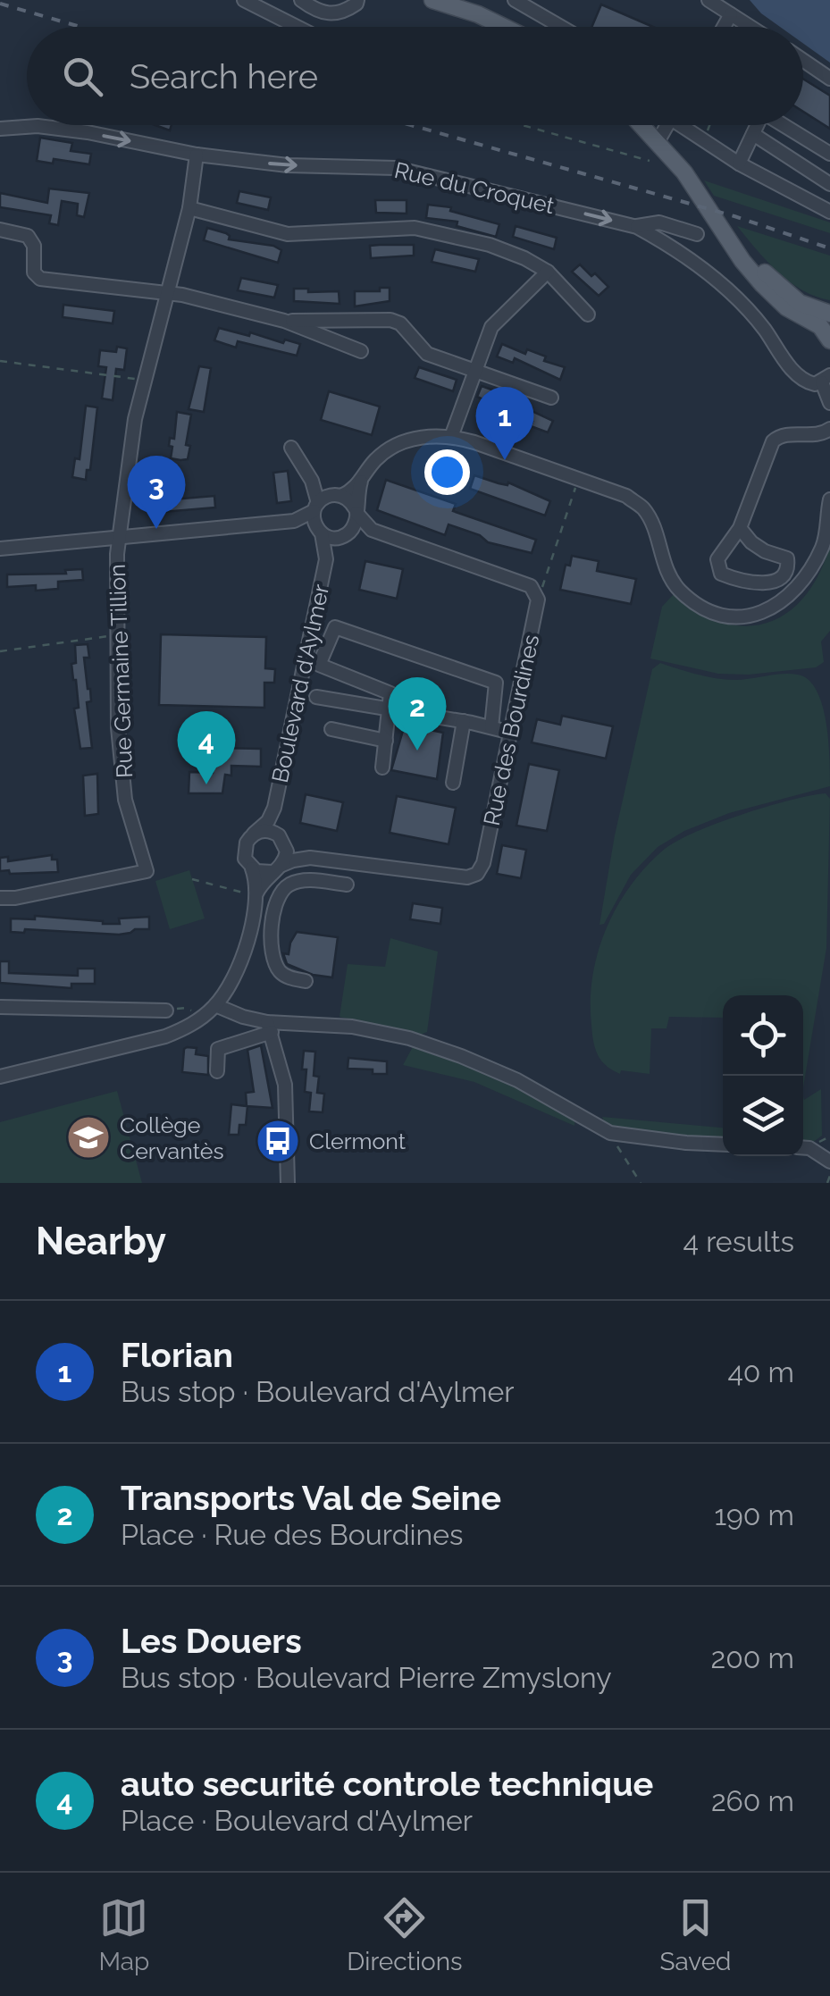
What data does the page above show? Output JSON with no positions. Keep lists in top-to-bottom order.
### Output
{
  "streets": {
    "street": [
      "Rue du Croquet",
      "Rue Germaine Tillion",
      "Boulevard d'Aylmer",
      "Rue des Bourdines"
    ]
  },
  "crossings": [
    ["Rue du Croquet", "Rue Germaine Tillion"],
    ["Boulevard d'Aylmer", "Rue des Bourdines"]
  ],
  "places": {
    "school or university": ["Collège Cervantès"],
    "bus stop": ["Clermont"]
  },
  "page": {
    "search": "Search here",
    "pins": [
      "1",
      "3",
      "2",
      "4"
    ],
    "heading": ["Nearby", "4 results"],
    "list": [
      {
        "mark": "1",
        "name": "Florian",
        "note": "Bus stop · Boulevard d'Aylmer",
        "value": "40 m"
      },
      {
        "mark": "2",
        "name": "Transports Val de Seine",
        "note": "Place · Rue des Bourdines",
        "value": "190 m"
      },
      {
        "mark": "3",
        "name": "Les Douers",
        "note": "Bus stop · Boulevard Pierre Zmyslony",
        "value": "200 m"
      },
      {
        "mark": "4",
        "name": "auto securité controle technique",
        "note": "Place · Boulevard d'Aylmer",
        "value": "260 m"
      }
    ],
    "nav": ["Map", "Directions", "Saved"]
  }
}
